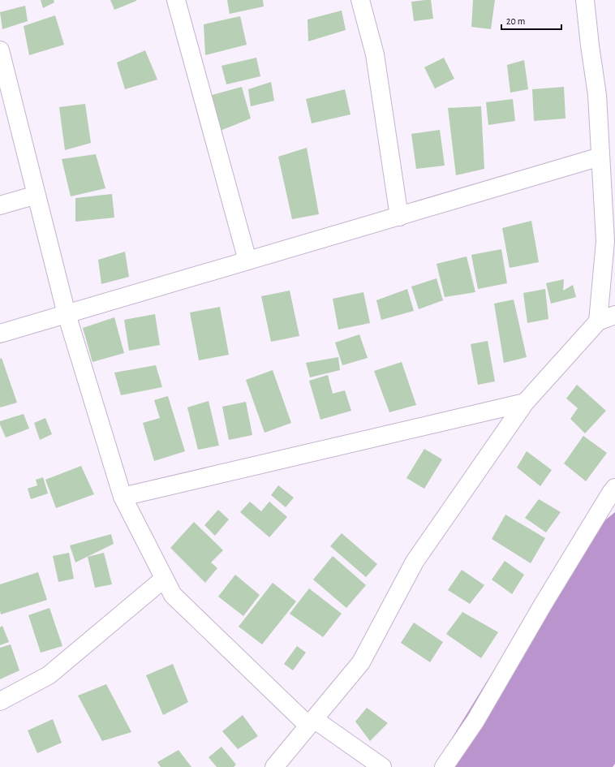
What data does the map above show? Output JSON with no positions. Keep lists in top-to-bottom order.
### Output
{
  "scale_bar": "20 m"
}
